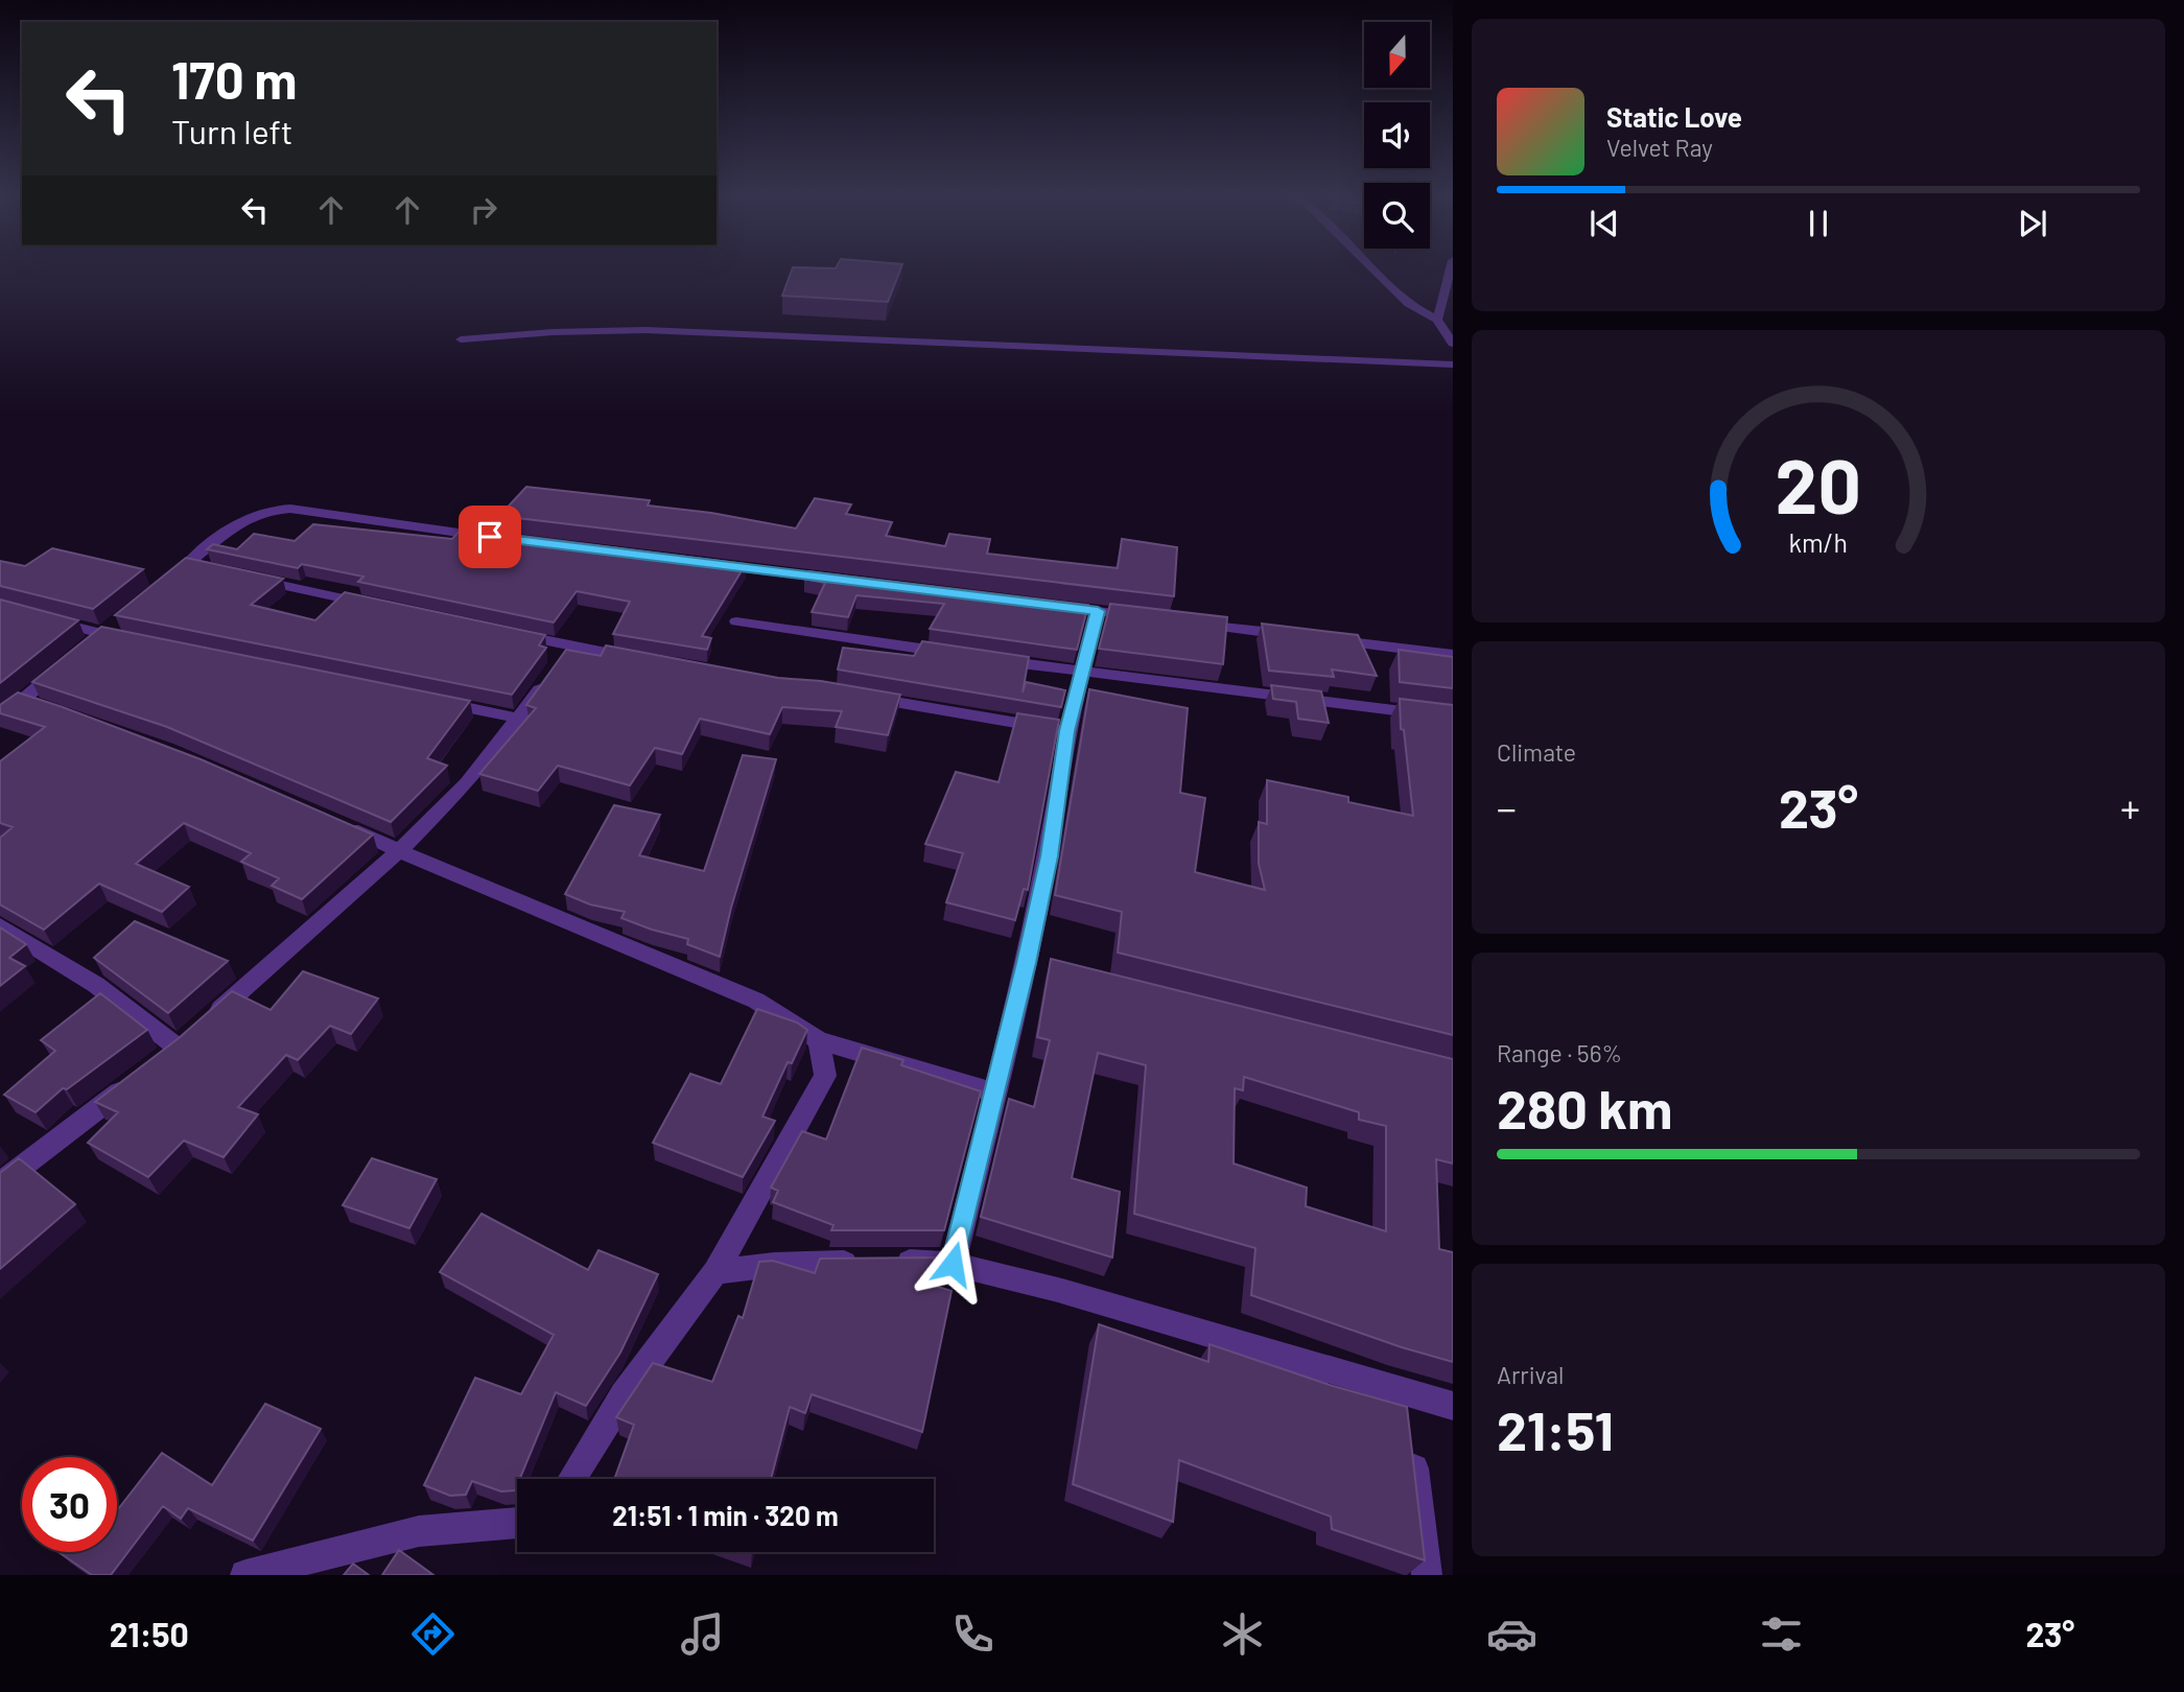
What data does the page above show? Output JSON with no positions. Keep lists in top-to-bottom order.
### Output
{
  "north": "bottom",
  "page": {
    "turn": ["170 m", "Turn left"],
    "song": ["Static Love", "Velvet Ray"],
    "tile": [
      "Climate",
      ["Range · 56%", "280 km"],
      ["Arrival", "21:51"]
    ],
    "heat": ["−", "23°", "+"],
    "limit": "30",
    "trip": "21:51 · 1 min · 320 m",
    "tabs": ["21:50", "23°"],
    "gauge": ["20", "km/h"]
  }
}
